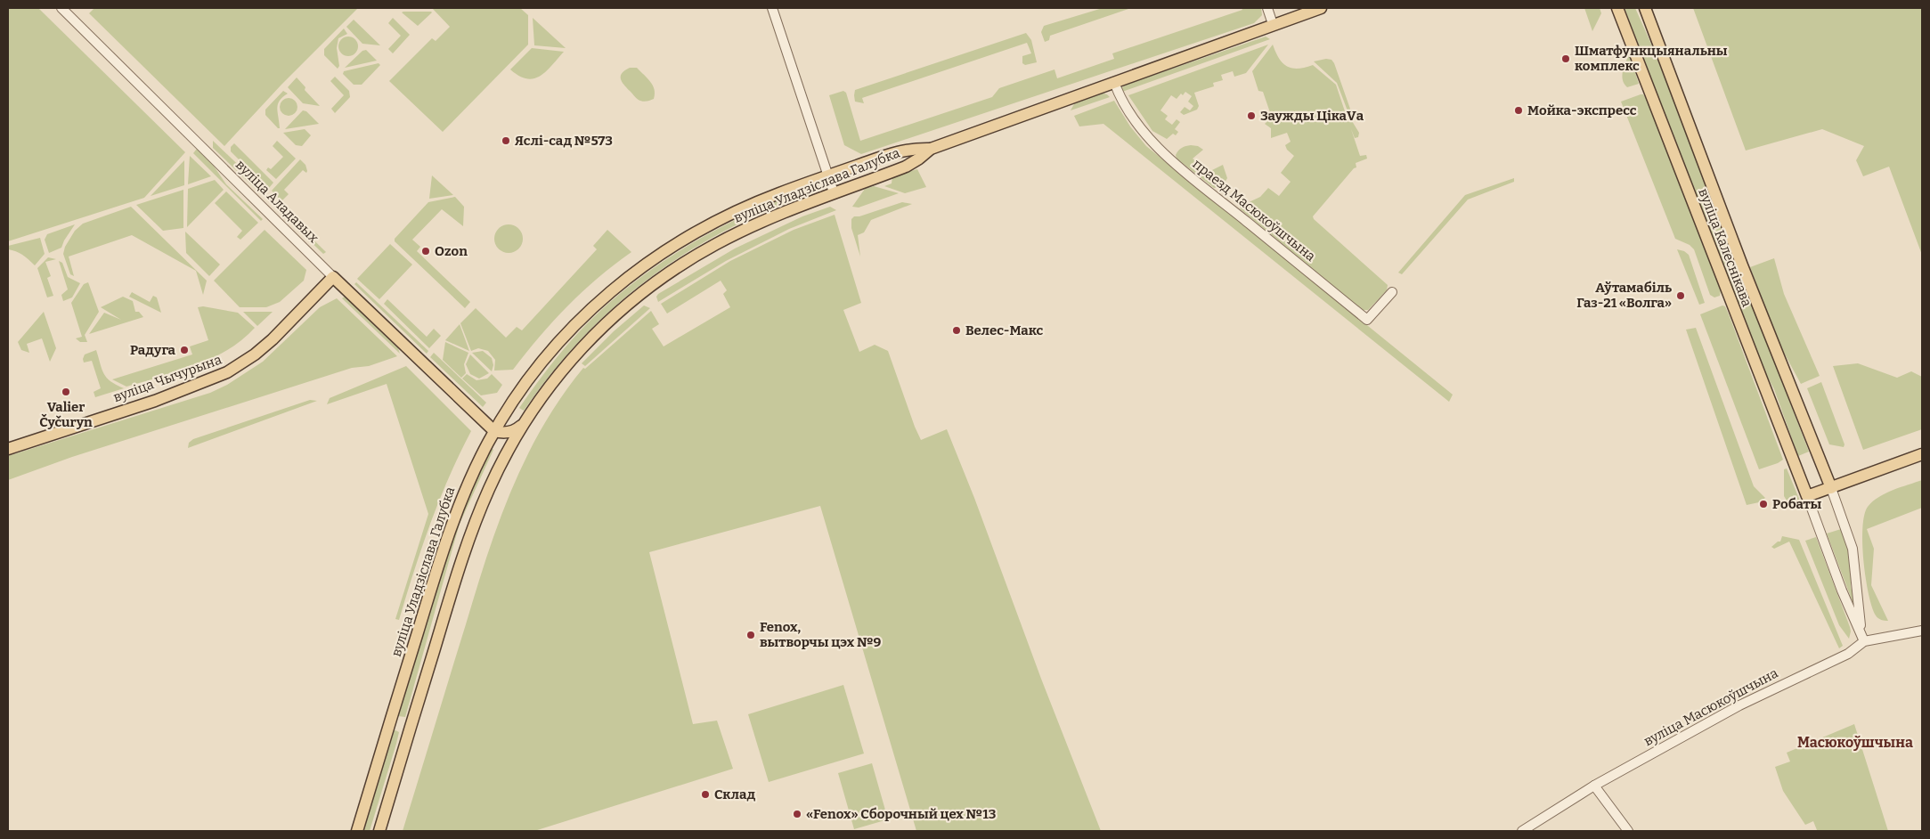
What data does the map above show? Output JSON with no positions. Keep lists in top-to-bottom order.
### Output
{
  "streets": {
    "main road": [
      "вуліца Уладзіслава Галубка",
      "вуліца Аладавых",
      "вуліца Калеснікава",
      "вуліца Чычурына"
    ],
    "street": ["праезд Масюкоўшчына", "вуліца Масюкоўшчына"]
  },
  "crossings": [
    ["вуліца Уладзіслава Галубка", "вуліца Аладавых"],
    ["вуліца Уладзіслава Галубка", "праезд Масюкоўшчына"],
    ["вуліца Аладавых", "вуліца Чычурына"],
    ["вуліца Калеснікава", "вуліца Масюкоўшчына"]
  ],
  "districts": ["Масюкоўшчына"],
  "places": [
    "Шматфункцыянальны комплекс",
    "Мойка-экспресс",
    "Заужды ЦікаVа",
    "Яслі-сад №573",
    "Ozon",
    "Аўтамабіль Газ-21 «Волга»",
    "Велес-Макс",
    "Радуга",
    "Valier Čyčuryn",
    "Робаты",
    "Fenox, вытворчы цэх №9",
    "Склад",
    "«Fenox» Сборочный цех №13"
  ]
}
